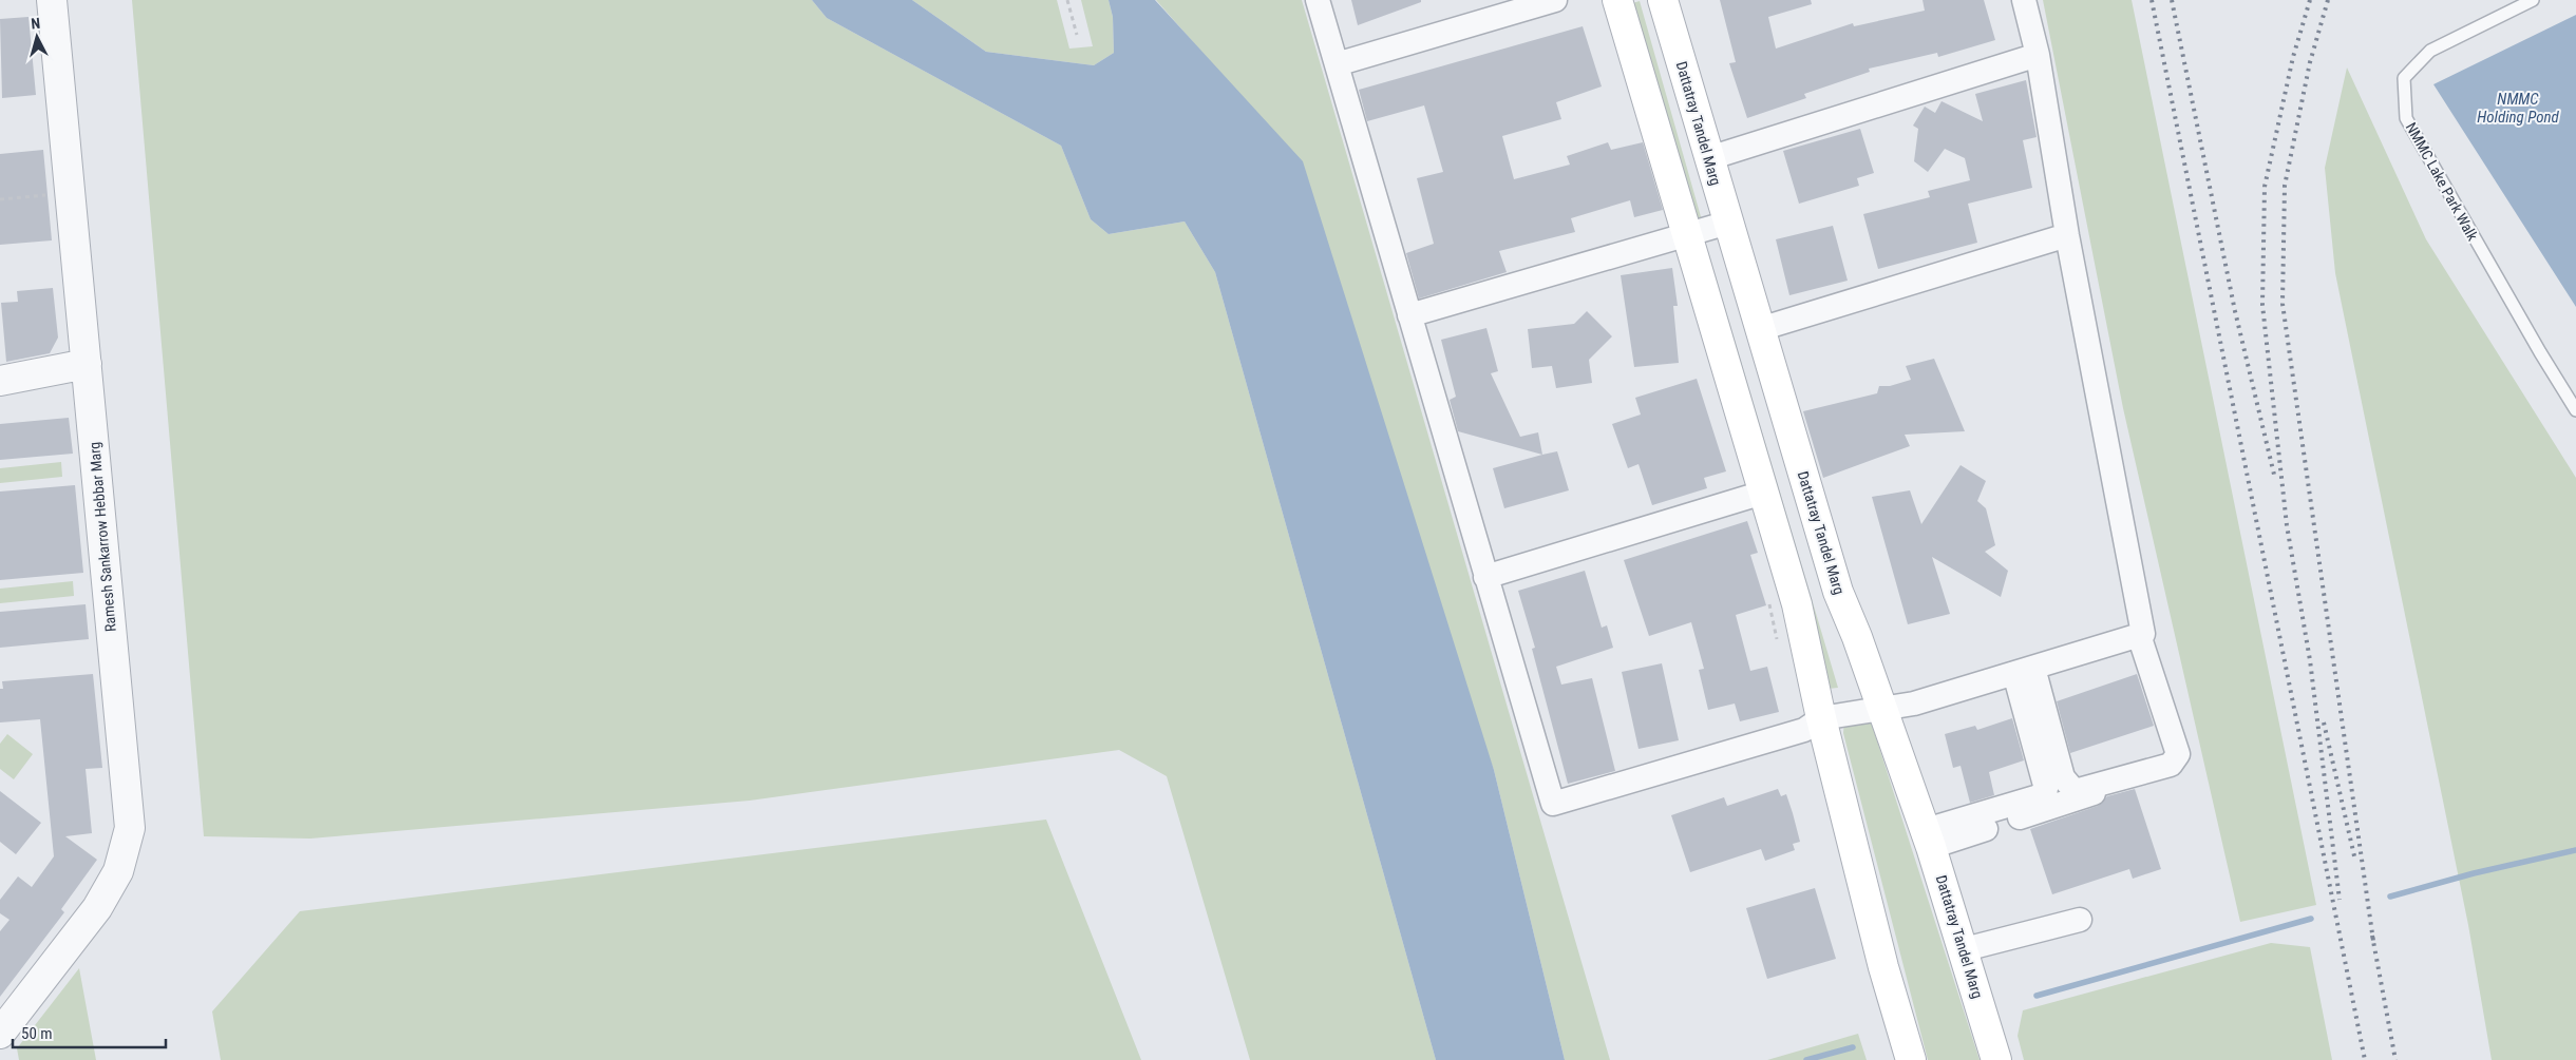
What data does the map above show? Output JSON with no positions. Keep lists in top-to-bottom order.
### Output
{
  "streets": {
    "main road": ["Dattatray Tandel Marg"],
    "street": ["Ramesh Sankarrow Hebbar Marg"],
    "lane": ["NMMC Lake Park Walk"]
  },
  "water": ["NMMC Holding Pond"],
  "scale_bar": "50 m",
  "north": "top"
}
